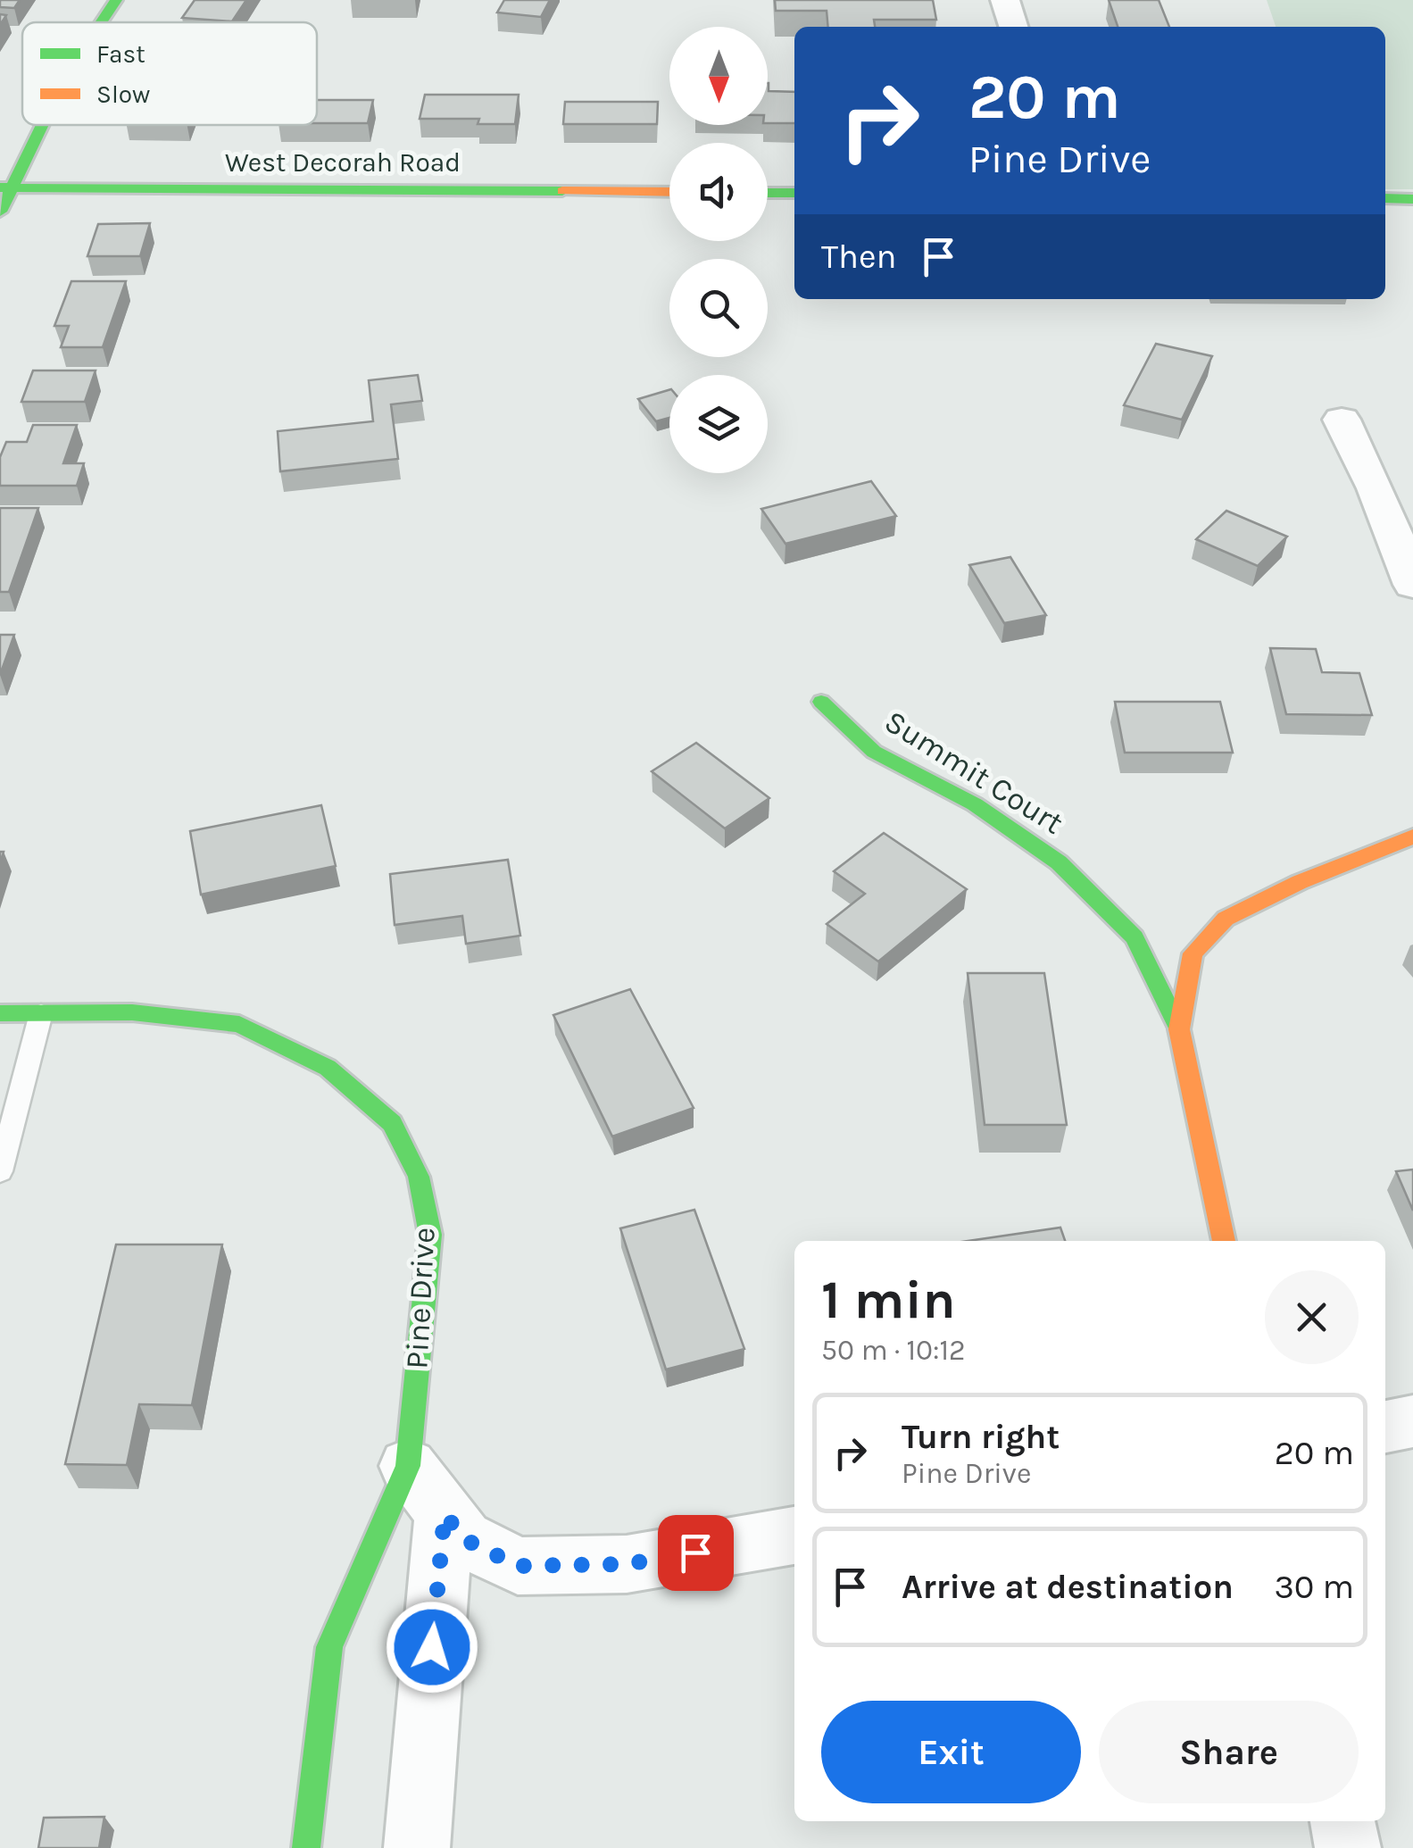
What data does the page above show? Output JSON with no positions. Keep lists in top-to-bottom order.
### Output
{
  "streets": {
    "street": ["West Decorah Road", "Summit Court", "Pine Drive"]
  },
  "legend": ["Fast", "Slow"],
  "north": "bottom",
  "page": {
    "turn": ["20 m", "Pine Drive"],
    "then": "Then",
    "heading": ["1 min", "50 m · 10:12"],
    "list": [
      {
        "name": "Turn right",
        "note": "Pine Drive",
        "value": "20 m"
      },
      {
        "name": "Arrive at destination",
        "value": "30 m"
      }
    ],
    "buttons": ["Exit", "Share"]
  }
}
